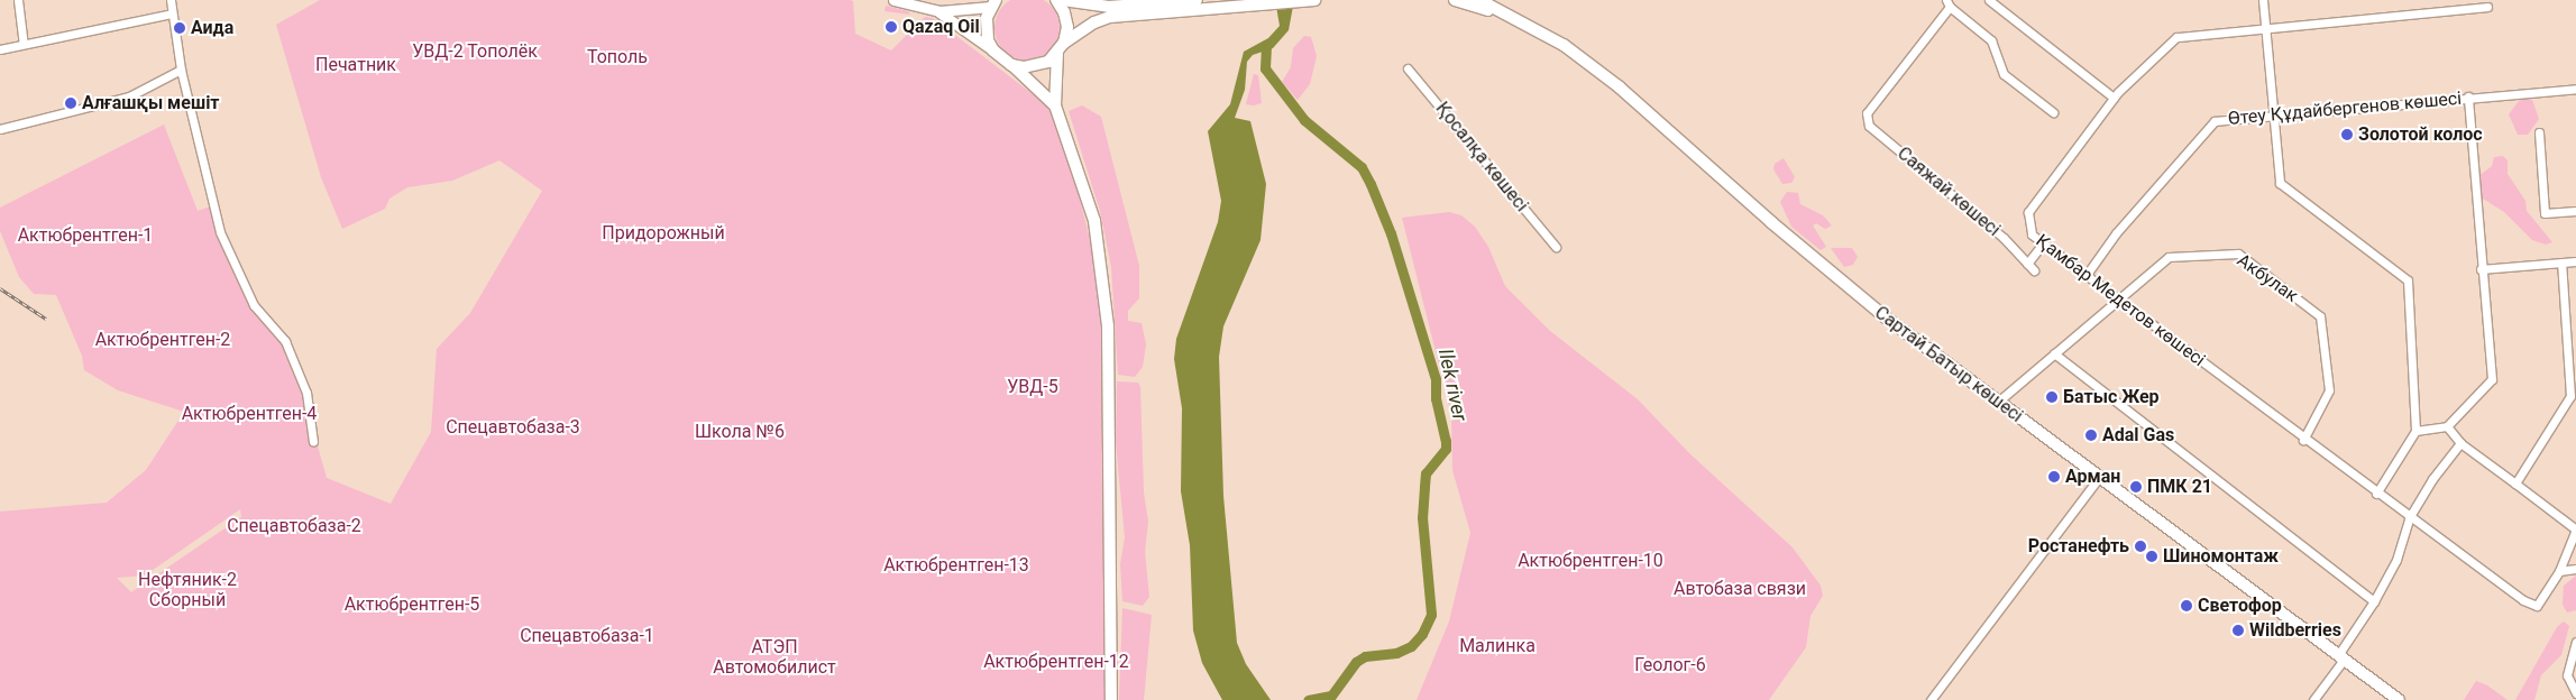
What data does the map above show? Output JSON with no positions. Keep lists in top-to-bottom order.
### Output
{
  "streets": {
    "highway": ["Сартай Батыр көшесі"],
    "street": [
      "Өтеу Құдайбергенов көшесі",
      "Қосалқа көшесі",
      "Саяжай көшесі",
      "Акбулак",
      "Қамбар Медетов көшесі"
    ]
  },
  "crossings": [
    ["Өтеу Құдайбергенов көшесі", "Қамбар Медетов көшесі"],
    ["Акбулак", "Қамбар Медетов көшесі"],
    ["Акбулак", "Сартай Батыр көшесі"]
  ],
  "water": ["Ilek river"],
  "parks": [
    "УВД-2 Тополёк",
    "Тополь",
    "Печатник",
    "Придорожный",
    "Актюбрентген-1",
    "Актюбрентген-2",
    "УВД-5",
    "Актюбрентген-4",
    "Спецавтобаза-3",
    "Школа №6",
    "Спецавтобаза-2",
    "Актюбрентген-10",
    "Актюбрентген-13",
    "Нефтяник-2 Сборный",
    "Автобаза связи",
    "Актюбрентген-5",
    "Спецавтобаза-1",
    "Малинка",
    "АТЭП Автомобилист",
    "Актюбрентген-12",
    "Геолог-6"
  ],
  "places": [
    "Qazaq Oil",
    "Аида",
    "Алғашқы мешіт",
    "Золотой колос",
    "Батыс Жер",
    "Adal Gas",
    "Арман",
    "ПМК 21",
    "Ростанефть",
    "Шиномонтаж",
    "Светофор",
    "Wildberries"
  ]
}
